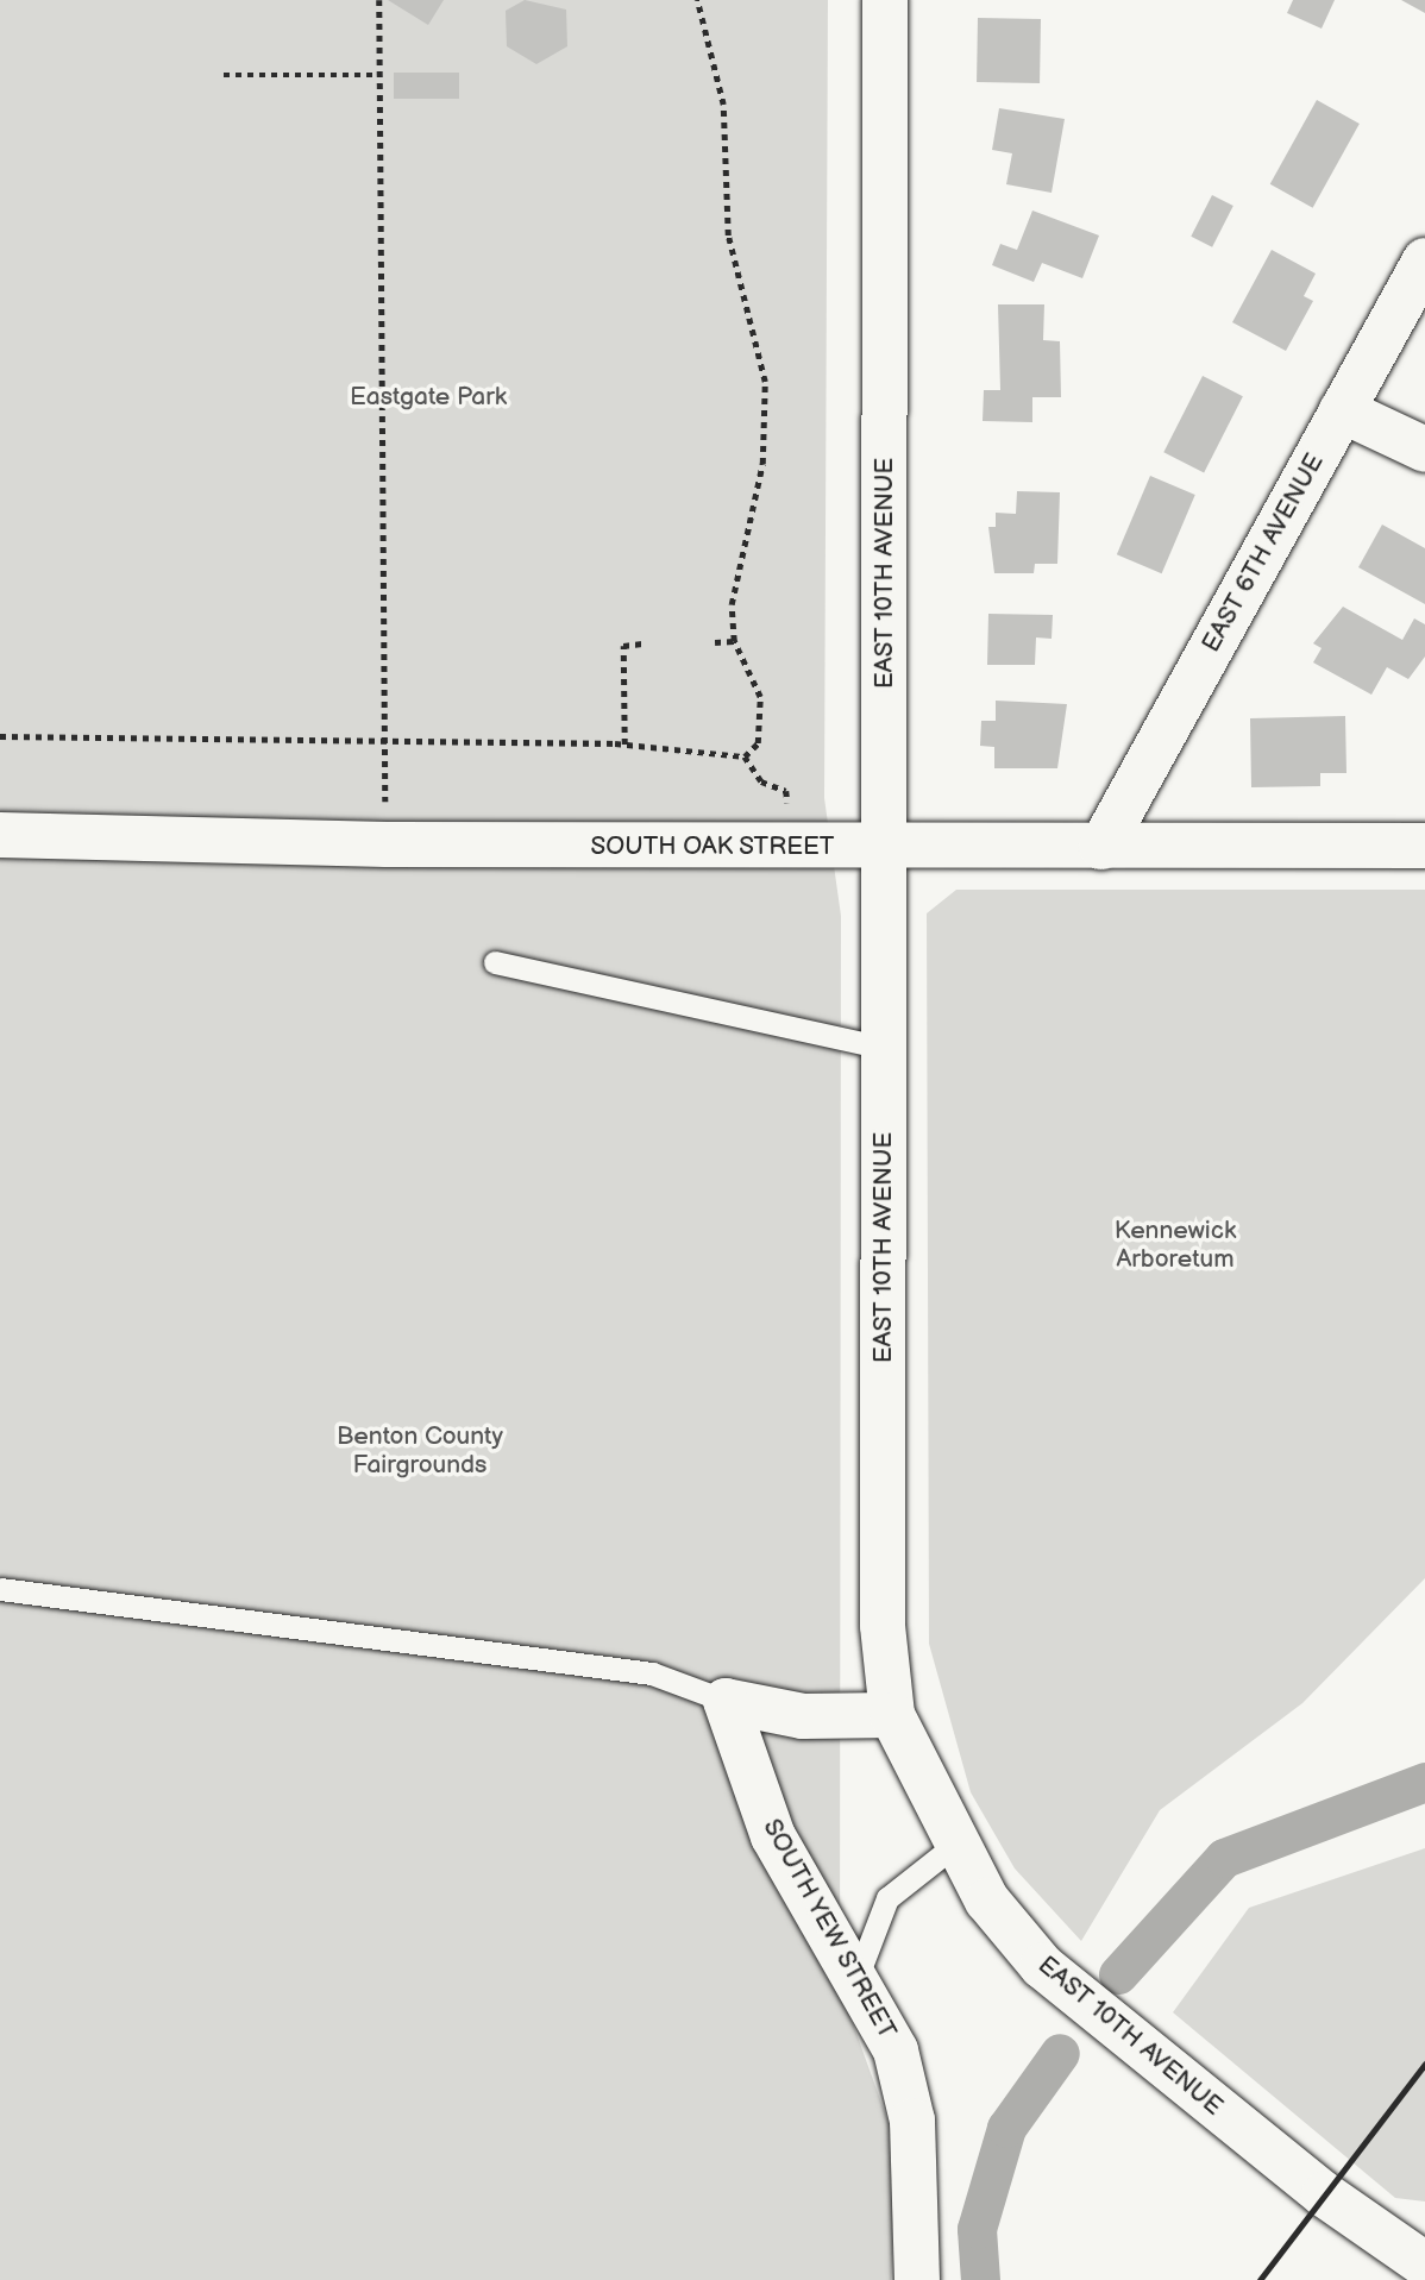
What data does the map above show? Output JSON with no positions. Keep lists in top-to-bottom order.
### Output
{
  "streets": {
    "street": [
      "EAST 6TH AVENUE",
      "EAST 10TH AVENUE",
      "SOUTH OAK STREET",
      "SOUTH YEW STREET"
    ]
  },
  "crossings": [
    ["EAST 6TH AVENUE", "SOUTH OAK STREET"],
    ["EAST 10TH AVENUE", "SOUTH OAK STREET"]
  ],
  "parks": ["Eastgate Park", "Kennewick Arboretum", "Benton County Fairgrounds"]
}
